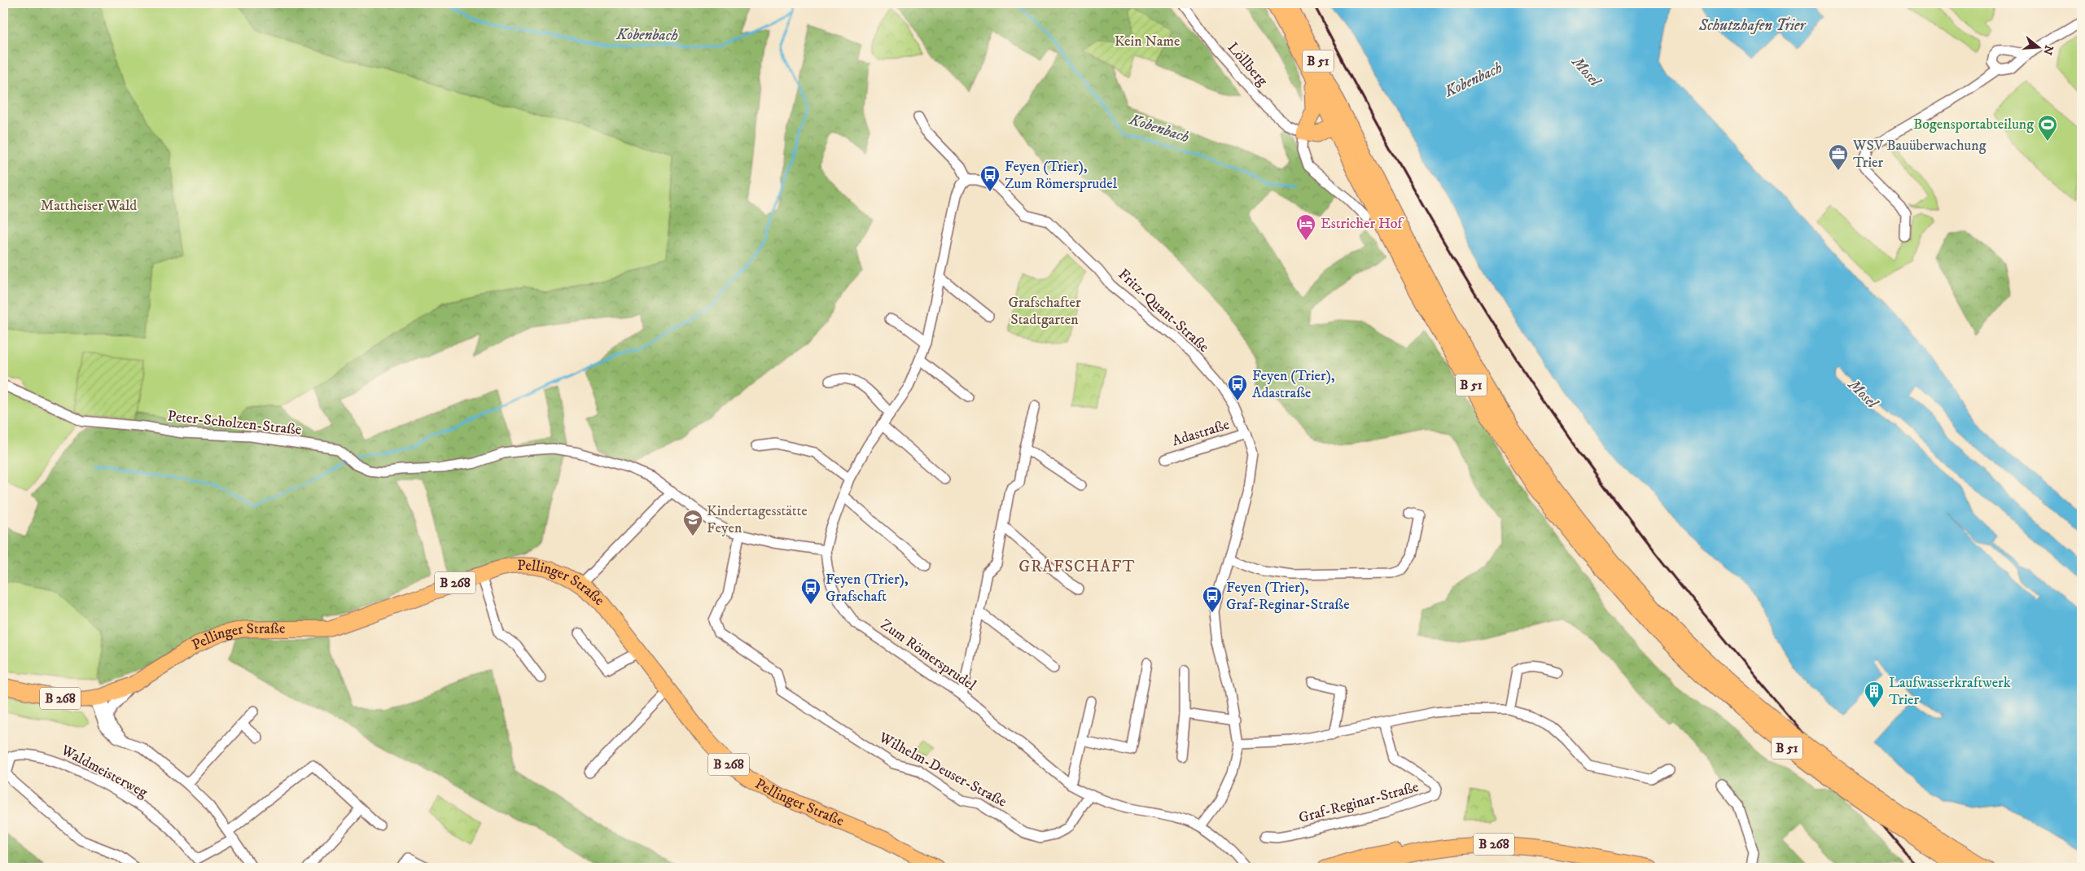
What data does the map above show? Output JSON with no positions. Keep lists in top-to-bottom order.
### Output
{
  "streets": {
    "main road": ["B 51", "B 268", "Pellinger Straße"],
    "street": [
      "Löllberg",
      "Fritz-Quant-Straße",
      "Peter-Scholzen-Straße",
      "Adastraße",
      "Zum Römersprudel",
      "Wilhelm-Deuser-Straße",
      "Waldmeisterweg",
      "Graf-Reginar-Straße"
    ]
  },
  "crossings": [
    ["Fritz-Quant-Straße", "Adastraße"],
    ["Fritz-Quant-Straße", "Zum Römersprudel"],
    ["Peter-Scholzen-Straße", "Zum Römersprudel"],
    ["Peter-Scholzen-Straße", "Wilhelm-Deuser-Straße"],
    ["Zum Römersprudel", "Wilhelm-Deuser-Straße"]
  ],
  "districts": ["GRAFSCHAFT"],
  "water": ["Schutzhafen Trier", "Kobenbach", "Mosel"],
  "parks": ["Kein Name", "Mattheiser Wald", "Grafschafter Stadtgarten"],
  "places": {
    "sports": ["Bogensportabteilung"],
    "office": ["WSV Bauüberwachung Trier"],
    "bus stop": [
      "Feyen (Trier), Zum Römersprudel",
      "Feyen (Trier), Adastraße",
      "Feyen (Trier), Grafschaft",
      "Feyen (Trier), Graf-Reginar-Straße"
    ],
    "hotel": ["Estricher Hof"],
    "school or university": ["Kindertagesstätte Feyen"],
    "building": ["Laufwasserkraftwerk Trier"]
  },
  "north": "right"
}
